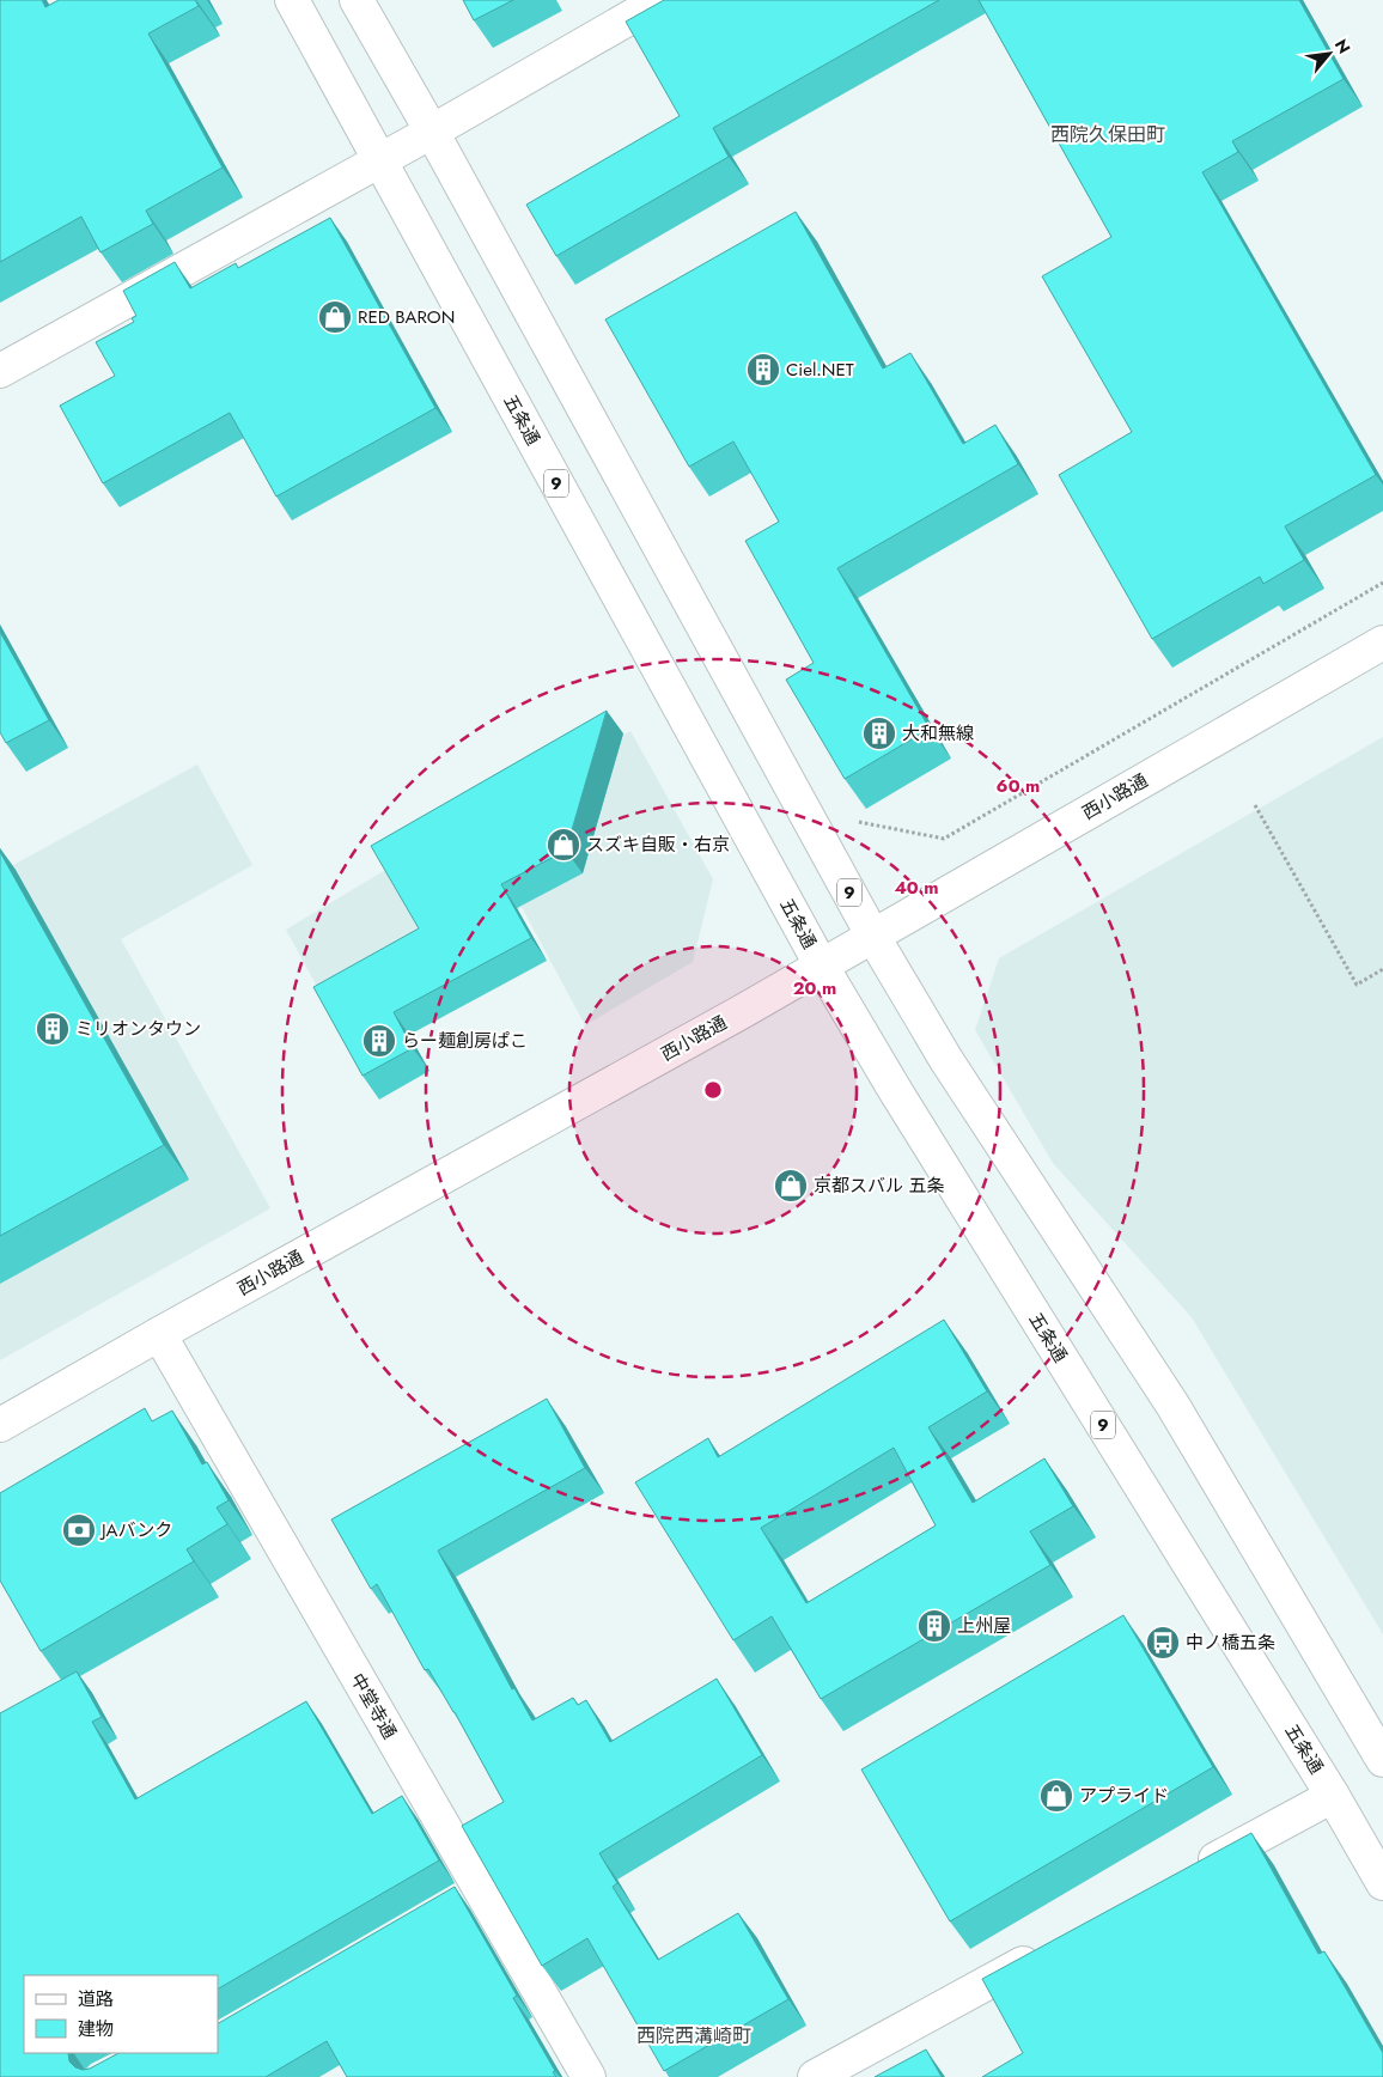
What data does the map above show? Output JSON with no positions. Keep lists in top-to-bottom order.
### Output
{
  "streets": {
    "main road": [
      "五条通",
      "9",
      "西小路通",
      "中堂寺通"
    ]
  },
  "crossings": [
    ["五条通", "西小路通"],
    ["9", "西小路通"],
    ["西小路通", "中堂寺通"]
  ],
  "districts": ["西院久保田町", "西院西溝崎町"],
  "places": {
    "shop": [
      "RED BARON",
      "スズキ自販・右京",
      "京都スバル 五条",
      "アプライド"
    ],
    "building": [
      "Ciel.NET",
      "大和無線",
      "ミリオンタウン",
      "らー麺創房ぱこ",
      "上州屋"
    ],
    "bank": ["JAバンク"],
    "bus stop": ["中ノ橋五条"]
  },
  "legend": ["道路", "建物"],
  "north": "top right",
  "rings": ["60 m", "40 m", "20 m"]
}
